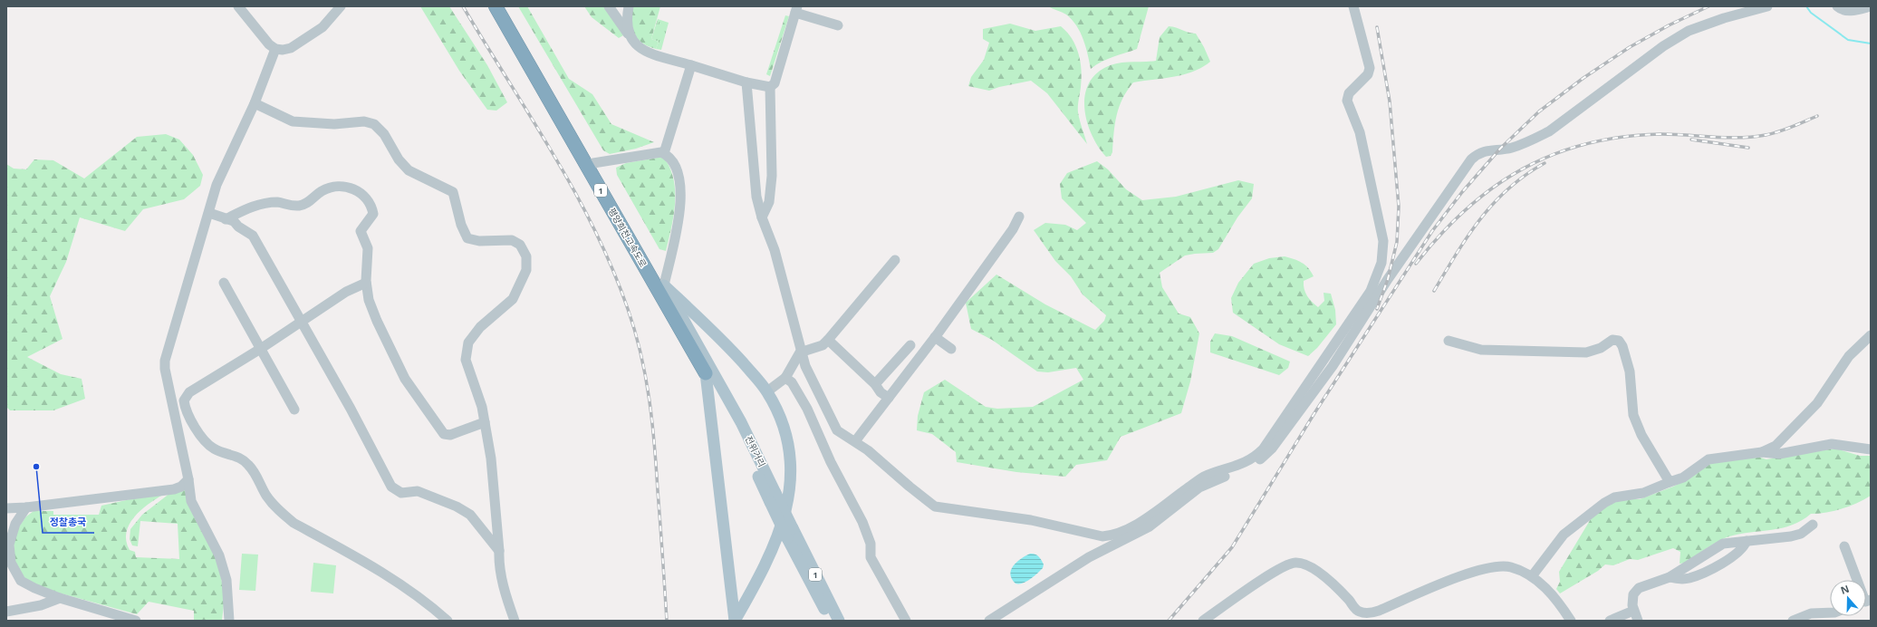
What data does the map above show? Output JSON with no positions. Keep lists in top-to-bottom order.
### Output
{
  "streets": {
    "highway": ["1", "평양희천고속도로"],
    "main road": ["전위거리"]
  },
  "crossings": [
    ["평양희천고속도로", "전위거리"]
  ],
  "places": ["정찰총국"],
  "north": "top"
}
